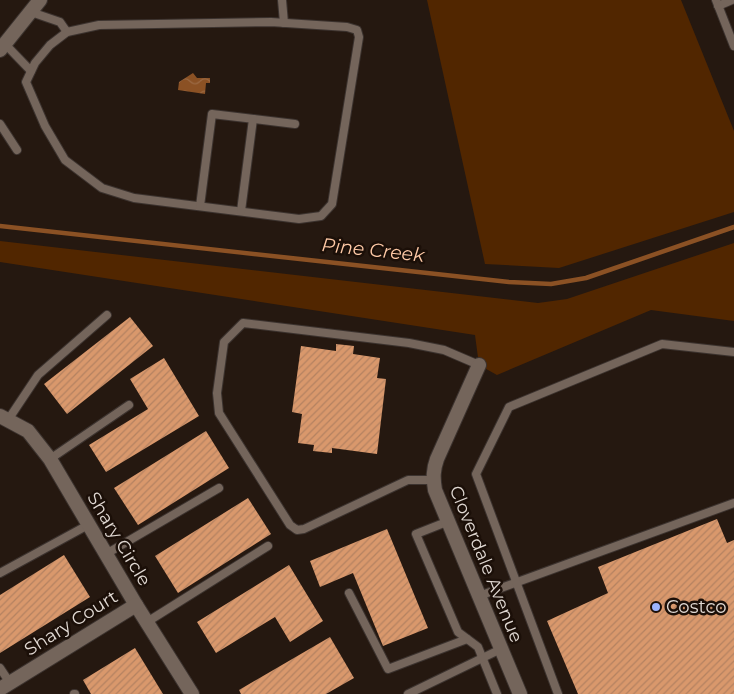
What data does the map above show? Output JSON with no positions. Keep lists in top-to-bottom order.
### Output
{
  "streets": {
    "street": ["Shary Circle", "Cloverdale Avenue", "Shary Court"]
  },
  "crossings": [
    ["Shary Circle", "Shary Court"]
  ],
  "water": ["Pine Creek"],
  "places": ["Costco"]
}
